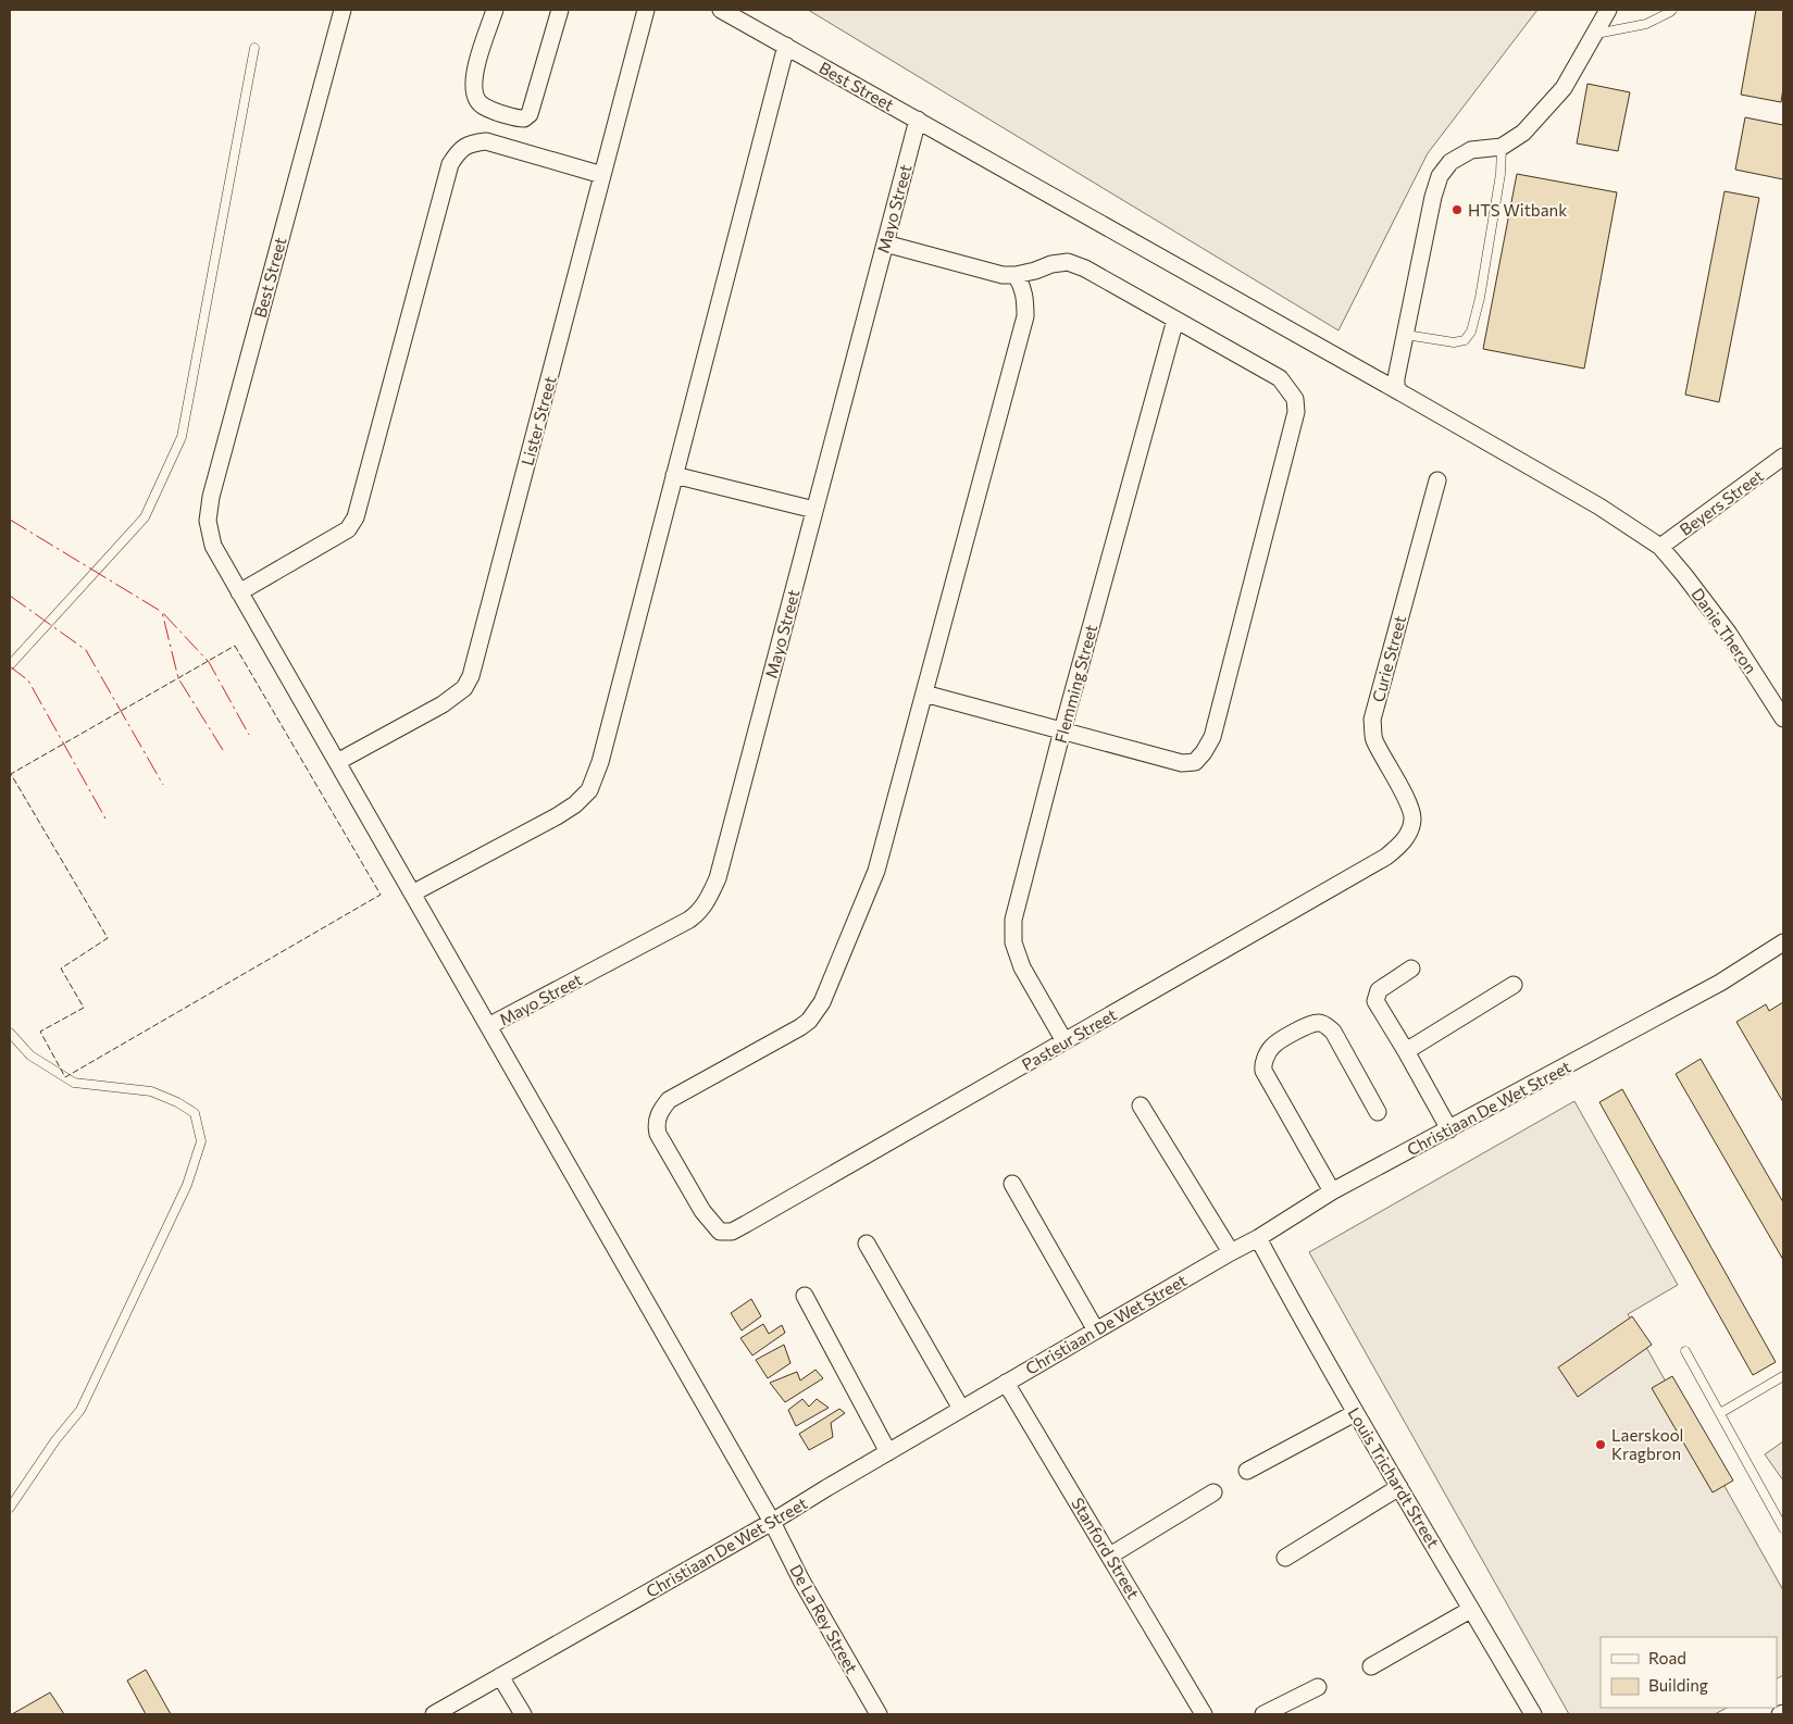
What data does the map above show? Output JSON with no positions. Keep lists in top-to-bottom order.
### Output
{
  "streets": {
    "street": [
      "Best Street",
      "Mayo Street",
      "Lister Street",
      "Beyers Street",
      "Danie Theron",
      "Curie Street",
      "Flemming Street",
      "Pasteur Street",
      "Christiaan De Wet Street",
      "Louis Trichardt Street",
      "Stanford Street",
      "De La Rey Street"
    ]
  },
  "crossings": [
    ["Best Street", "Mayo Street"],
    ["Best Street", "Lister Street"],
    ["Best Street", "Danie Theron"],
    ["Best Street", "De La Rey Street"],
    ["Mayo Street", "De La Rey Street"],
    ["Beyers Street", "Danie Theron"],
    ["Curie Street", "Pasteur Street"],
    ["Flemming Street", "Pasteur Street"],
    ["Christiaan De Wet Street", "Louis Trichardt Street"],
    ["Christiaan De Wet Street", "Stanford Street"],
    ["Christiaan De Wet Street", "De La Rey Street"]
  ],
  "places": ["HTS Witbank", "Laerskool Kragbron"],
  "legend": ["Road", "Building"]
}
